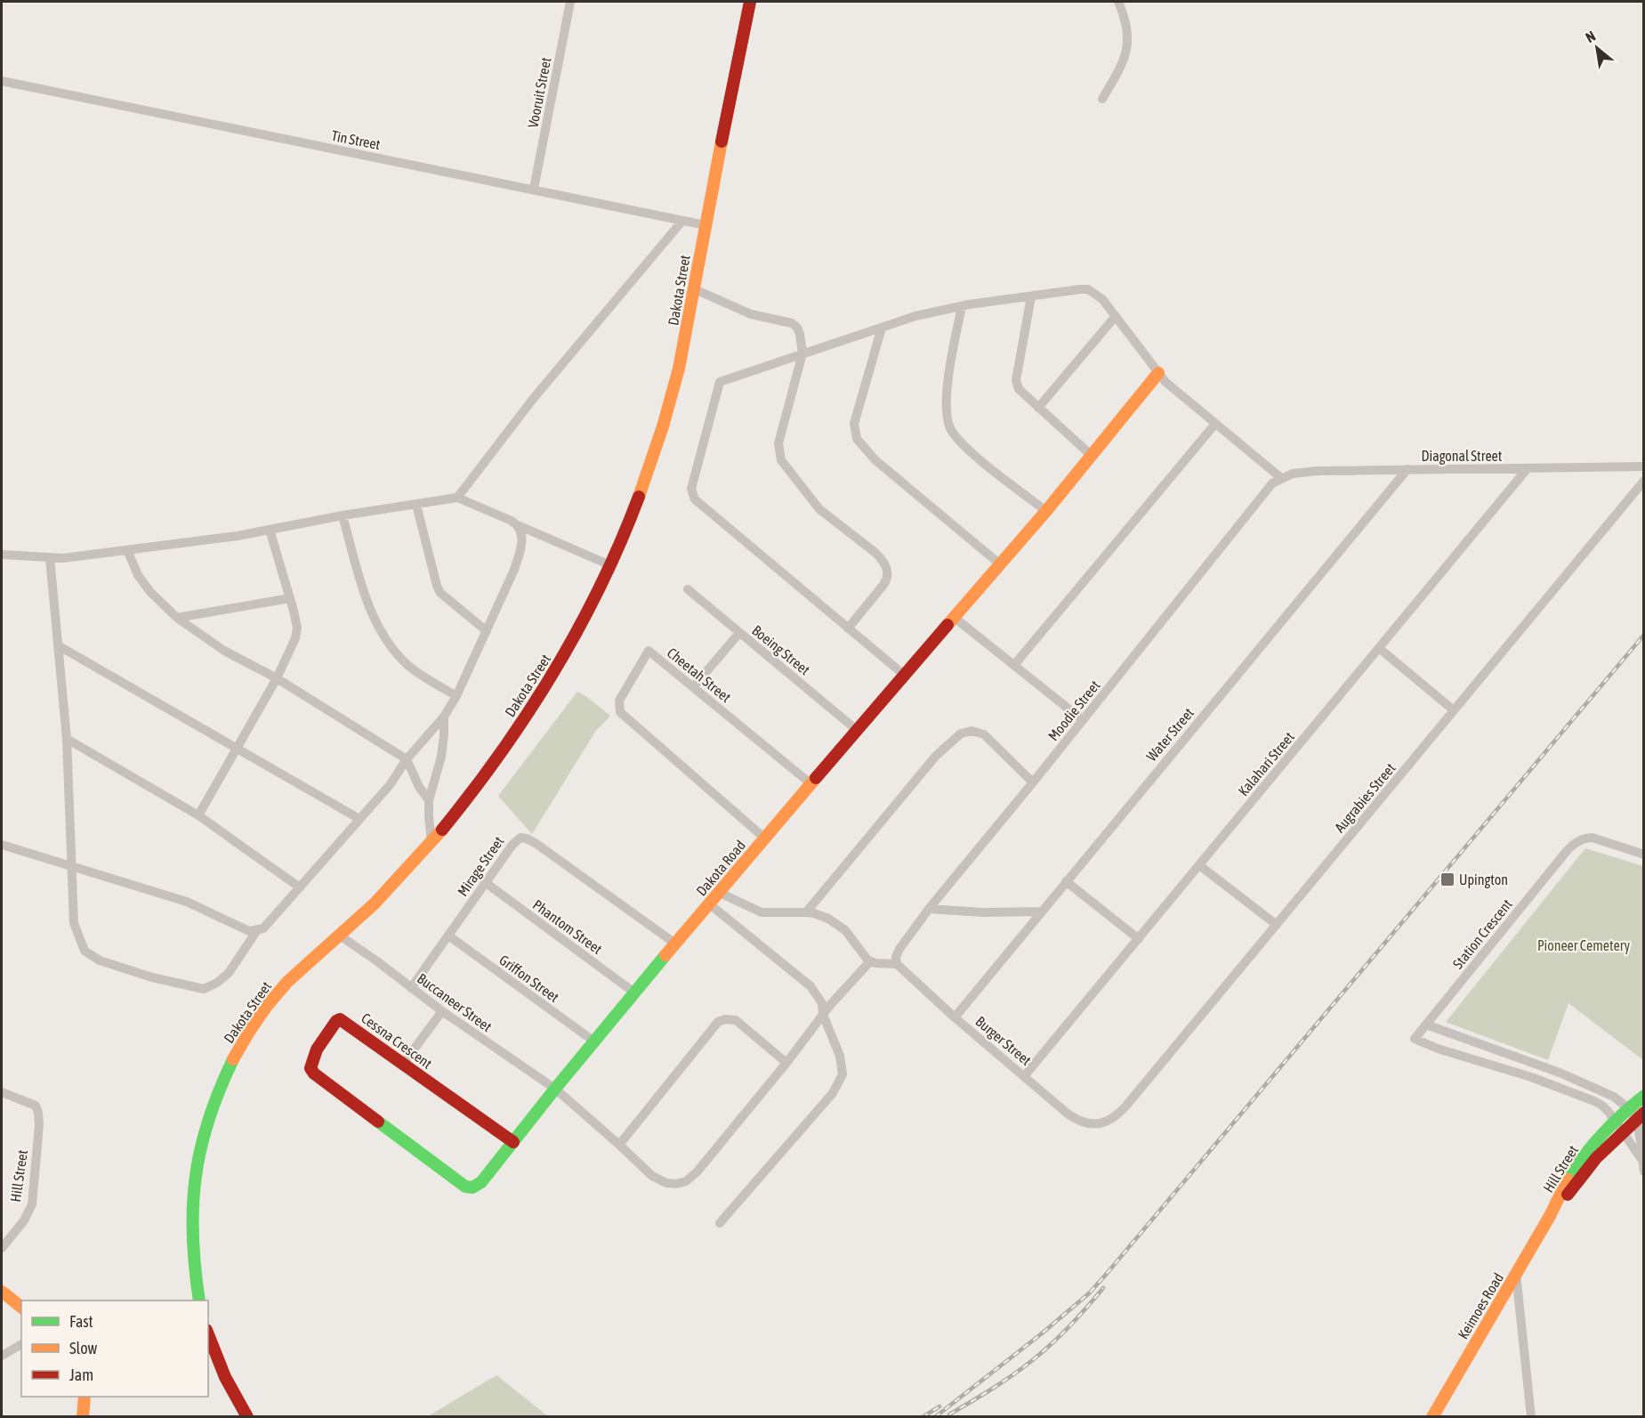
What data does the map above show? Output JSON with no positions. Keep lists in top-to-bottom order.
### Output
{
  "streets": {
    "street": [
      "Vooruit Street",
      "Tin Street",
      "Dakota Street",
      "Diagonal Street",
      "Boeing Street",
      "Cheetah Street",
      "Moodie Street",
      "Water Street",
      "Kalahari Street",
      "Augrabies Street",
      "Mirage Street",
      "Dakota Road",
      "Phantom Street",
      "Station Crescent",
      "Griffon Street",
      "Buccaneer Street",
      "Cessna Crescent",
      "Burger Street",
      "Hill Street",
      "Keimoes Road"
    ]
  },
  "crossings": [
    ["Vooruit Street", "Tin Street"],
    ["Tin Street", "Dakota Street"],
    ["Dakota Street", "Buccaneer Street"],
    ["Diagonal Street", "Moodie Street"],
    ["Diagonal Street", "Water Street"],
    ["Diagonal Street", "Kalahari Street"],
    ["Boeing Street", "Dakota Road"],
    ["Cheetah Street", "Dakota Road"],
    ["Moodie Street", "Burger Street"],
    ["Water Street", "Burger Street"],
    ["Kalahari Street", "Burger Street"],
    ["Augrabies Street", "Burger Street"],
    ["Mirage Street", "Dakota Road"],
    ["Mirage Street", "Phantom Street"],
    ["Mirage Street", "Griffon Street"],
    ["Mirage Street", "Buccaneer Street"],
    ["Dakota Road", "Phantom Street"],
    ["Dakota Road", "Griffon Street"],
    ["Dakota Road", "Buccaneer Street"],
    ["Dakota Road", "Cessna Crescent"],
    ["Station Crescent", "Hill Street"],
    ["Hill Street", "Keimoes Road"]
  ],
  "parks": ["Pioneer Cemetery"],
  "places": {
    "transit": ["Upington"]
  },
  "legend": ["Fast", "Slow", "Jam"],
  "north": "top left"
}
